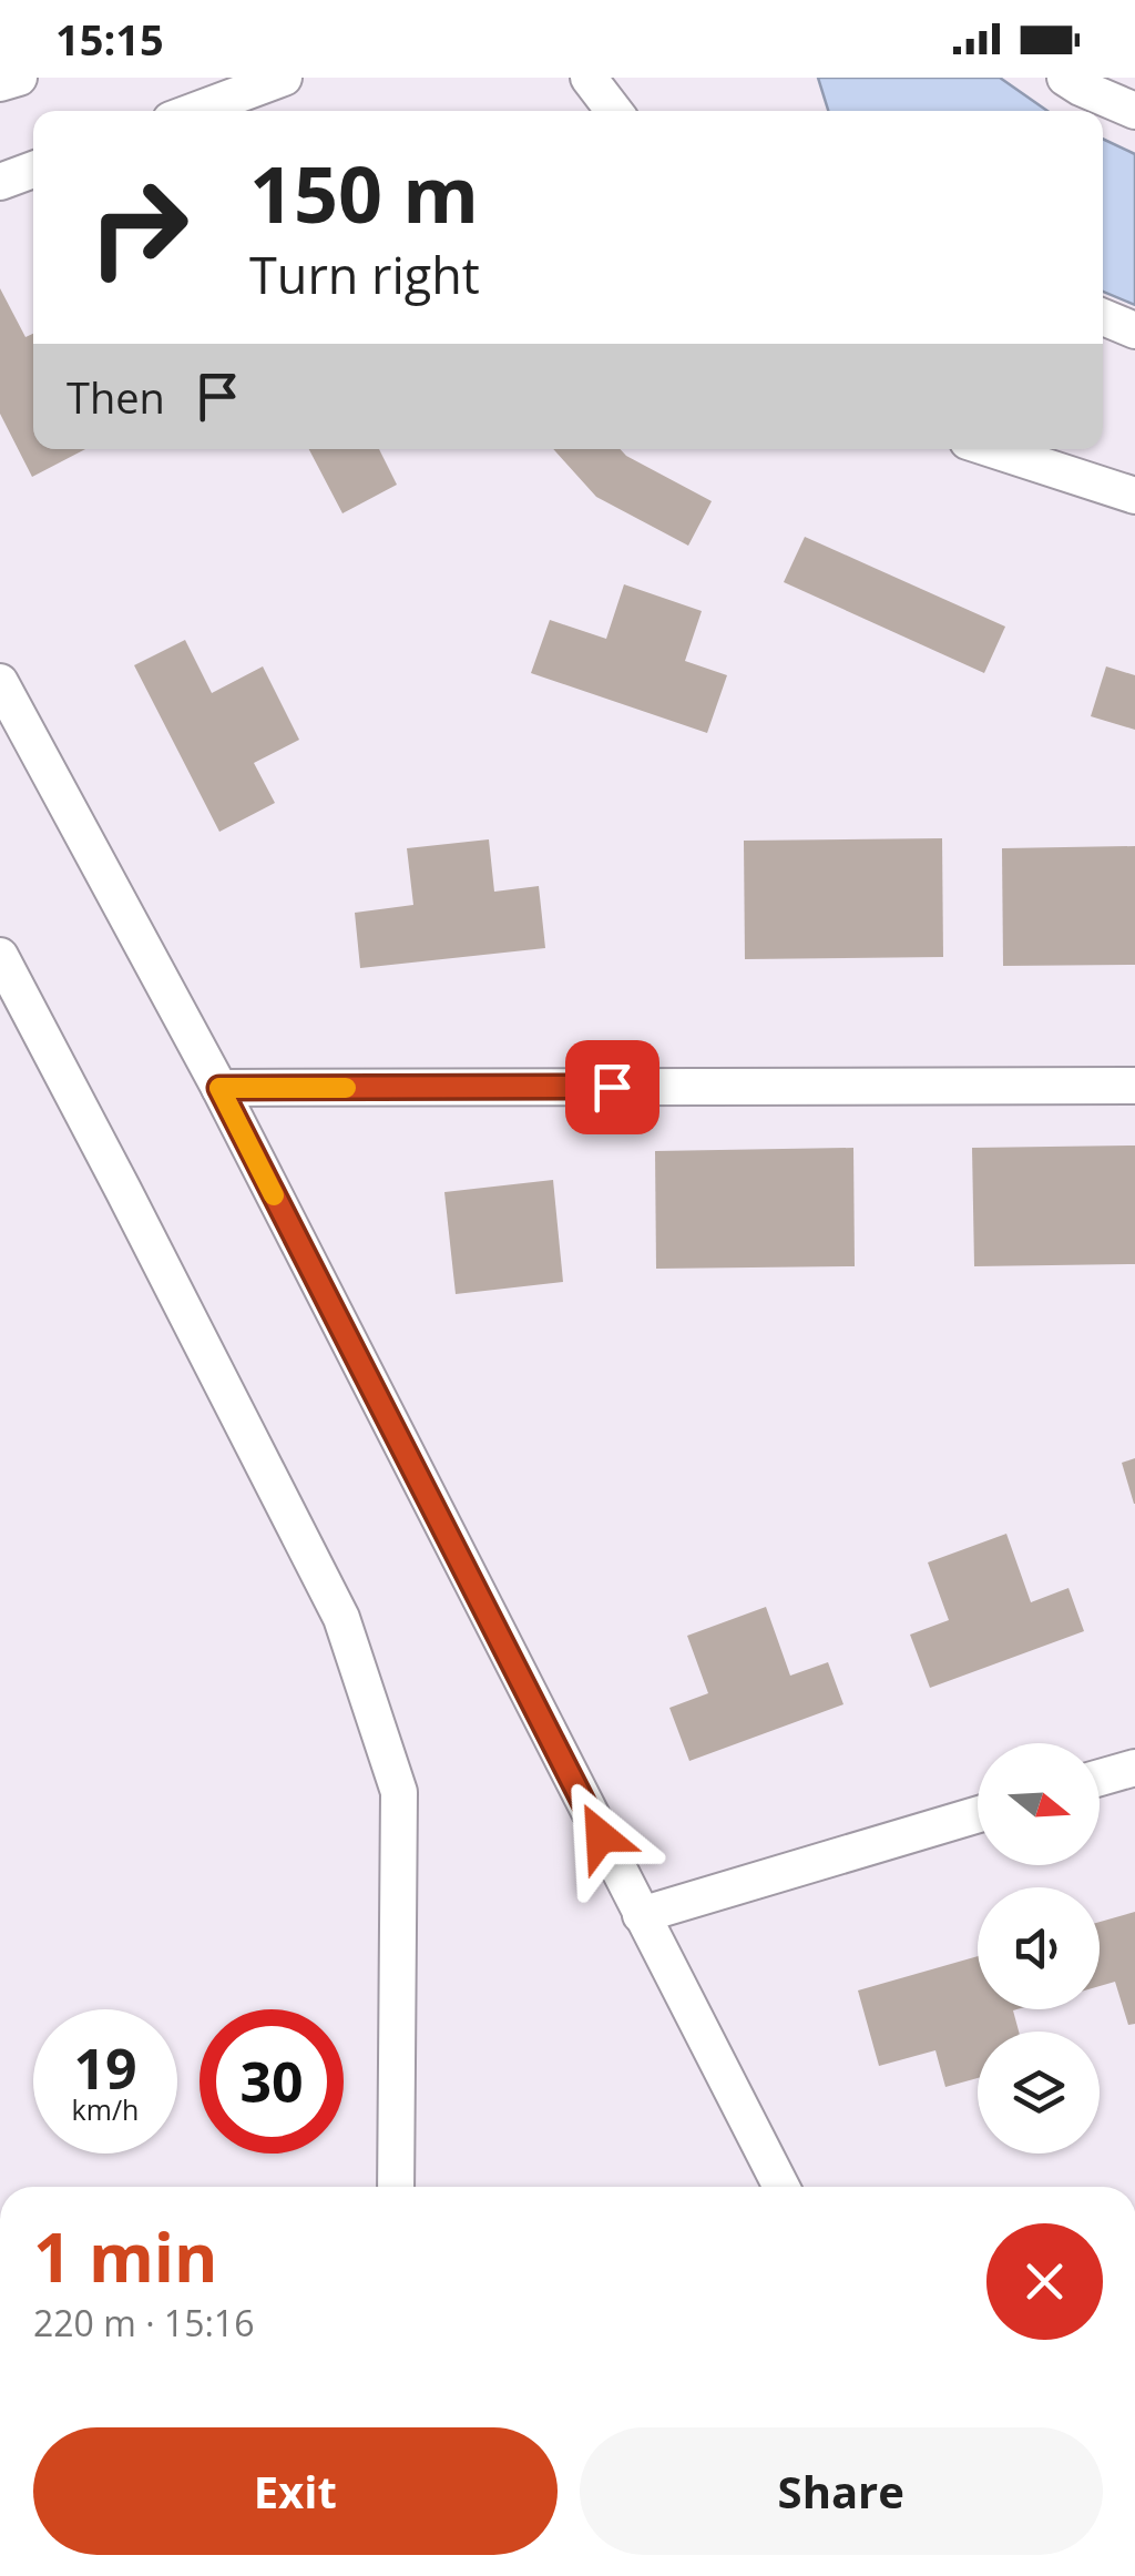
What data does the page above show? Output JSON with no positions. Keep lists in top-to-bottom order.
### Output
{
  "north": "right",
  "page": {
    "status": "15:15",
    "turn": ["150 m", "Turn right"],
    "then": "Then",
    "speed": "19 km/h",
    "limit": "30",
    "heading": ["1 min", "220 m · 15:16"],
    "buttons": ["Exit", "Share"]
  }
}
